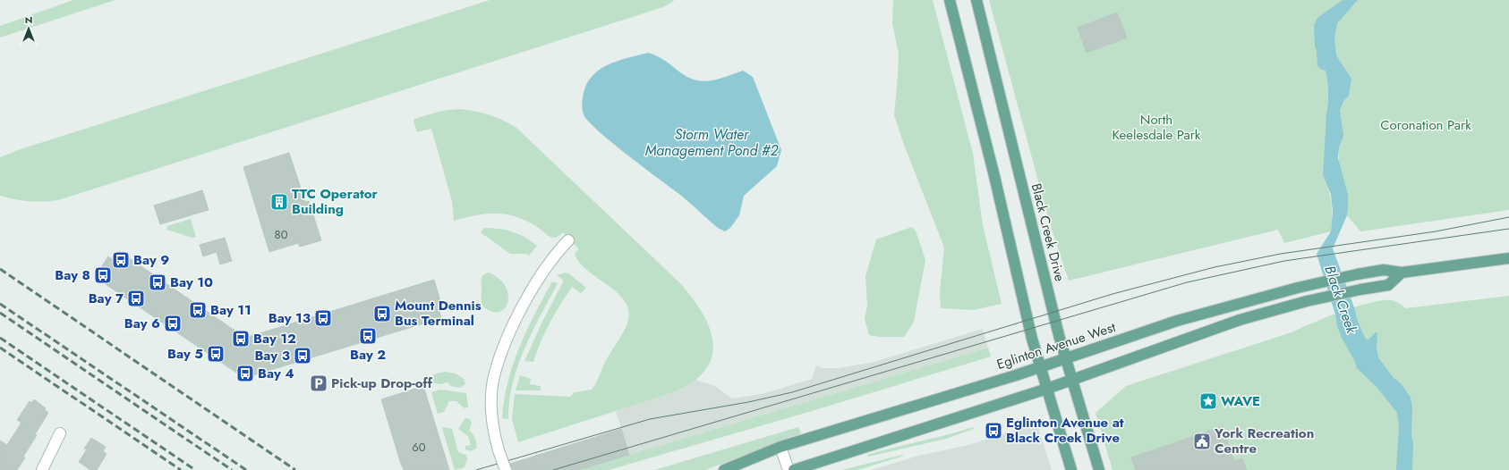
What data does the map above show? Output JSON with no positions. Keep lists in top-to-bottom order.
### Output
{
  "streets": {
    "main road": ["Black Creek Drive", "Eglinton Avenue West"]
  },
  "crossings": [
    ["Black Creek Drive", "Eglinton Avenue West"]
  ],
  "water": ["Storm Water Management Pond #2", "Black Creek"],
  "parks": ["North Keelesdale Park", "Coronation Park"],
  "places": {
    "building": ["TTC Operator Building"],
    "bus stop": [
      "Bay 9",
      "Bay 8",
      "Bay 10",
      "Bay 7",
      "Bay 11",
      "Mount Dennis Bus Terminal",
      "Bay 13",
      "Bay 6",
      "Bay 2",
      "Bay 12",
      "Bay 5",
      "Bay 3",
      "Bay 4",
      "Eglinton Avenue at Black Creek Drive"
    ],
    "parking": ["Pick-up Drop-off"],
    "place": ["WAVE"],
    "public building": ["York Recreation Centre"]
  },
  "house_numbers": ["80", "60"],
  "north": "top"
}
